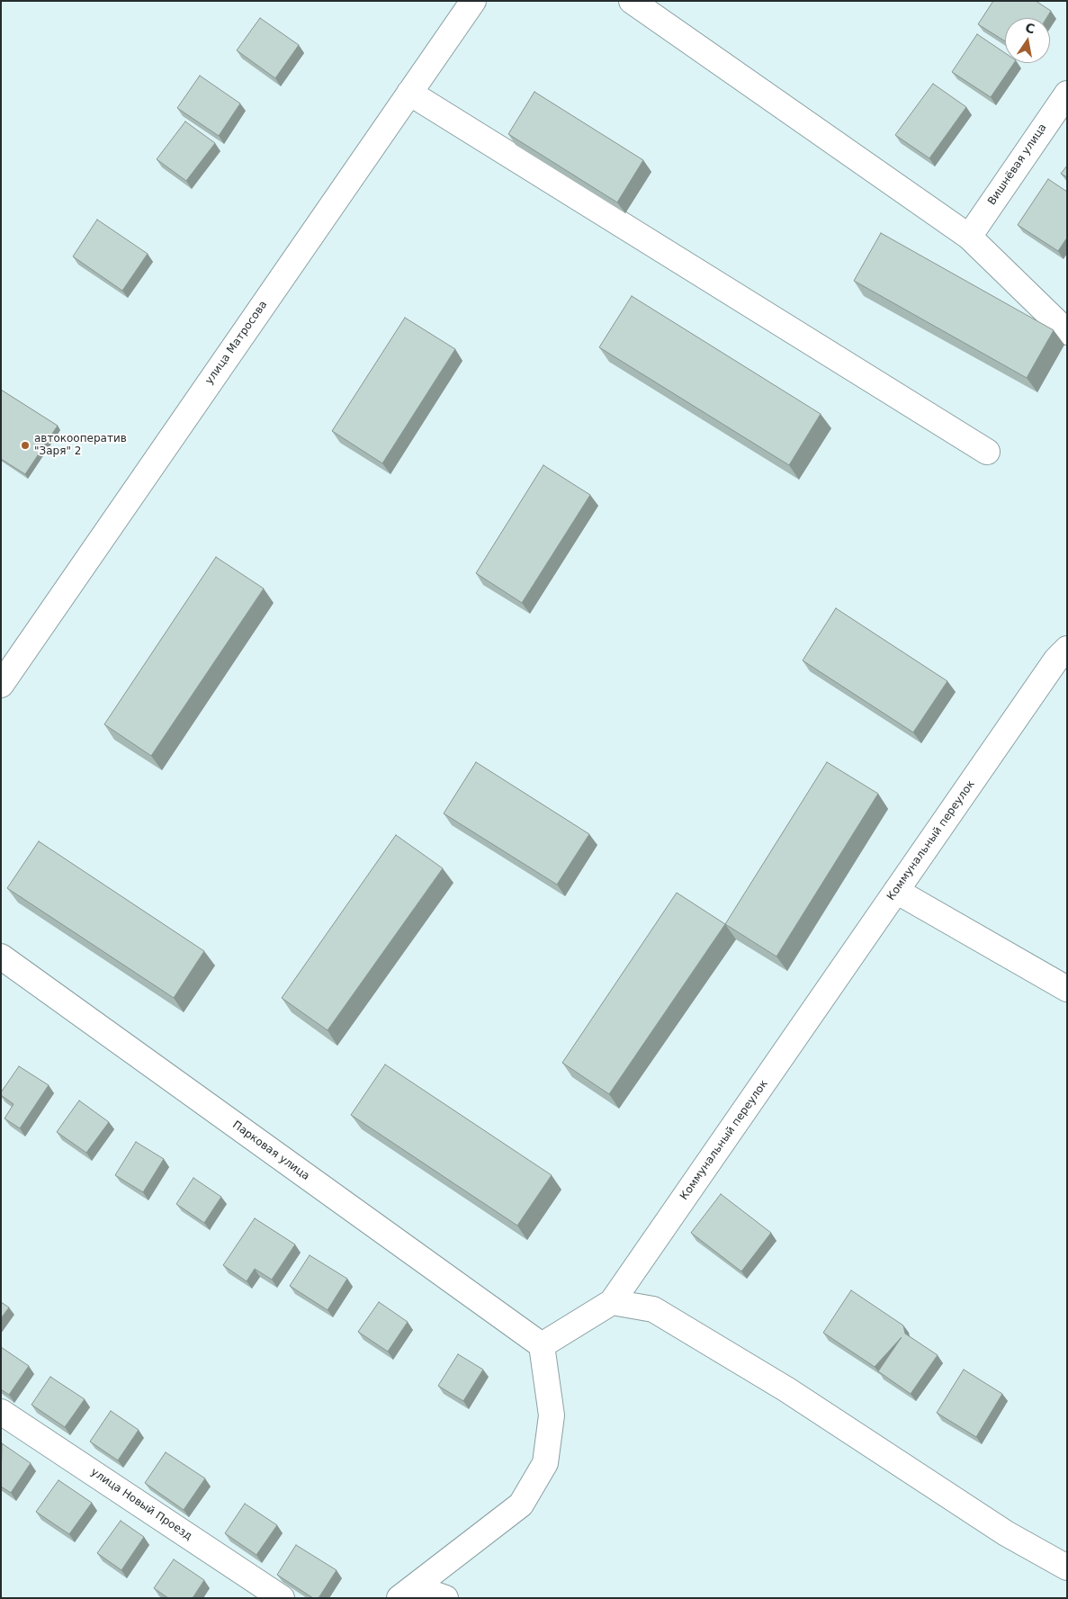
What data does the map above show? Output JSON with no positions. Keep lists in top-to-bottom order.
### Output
{
  "streets": {
    "street": [
      "Вишнёвая улица",
      "улица Матросова",
      "Коммунальный переулок",
      "Парковая улица",
      "улица Новый Проезд"
    ]
  },
  "crossings": [
    ["Коммунальный переулок", "Парковая улица"]
  ],
  "places": ["автокооператив \"Заря\" 2"],
  "north": "top"
}
